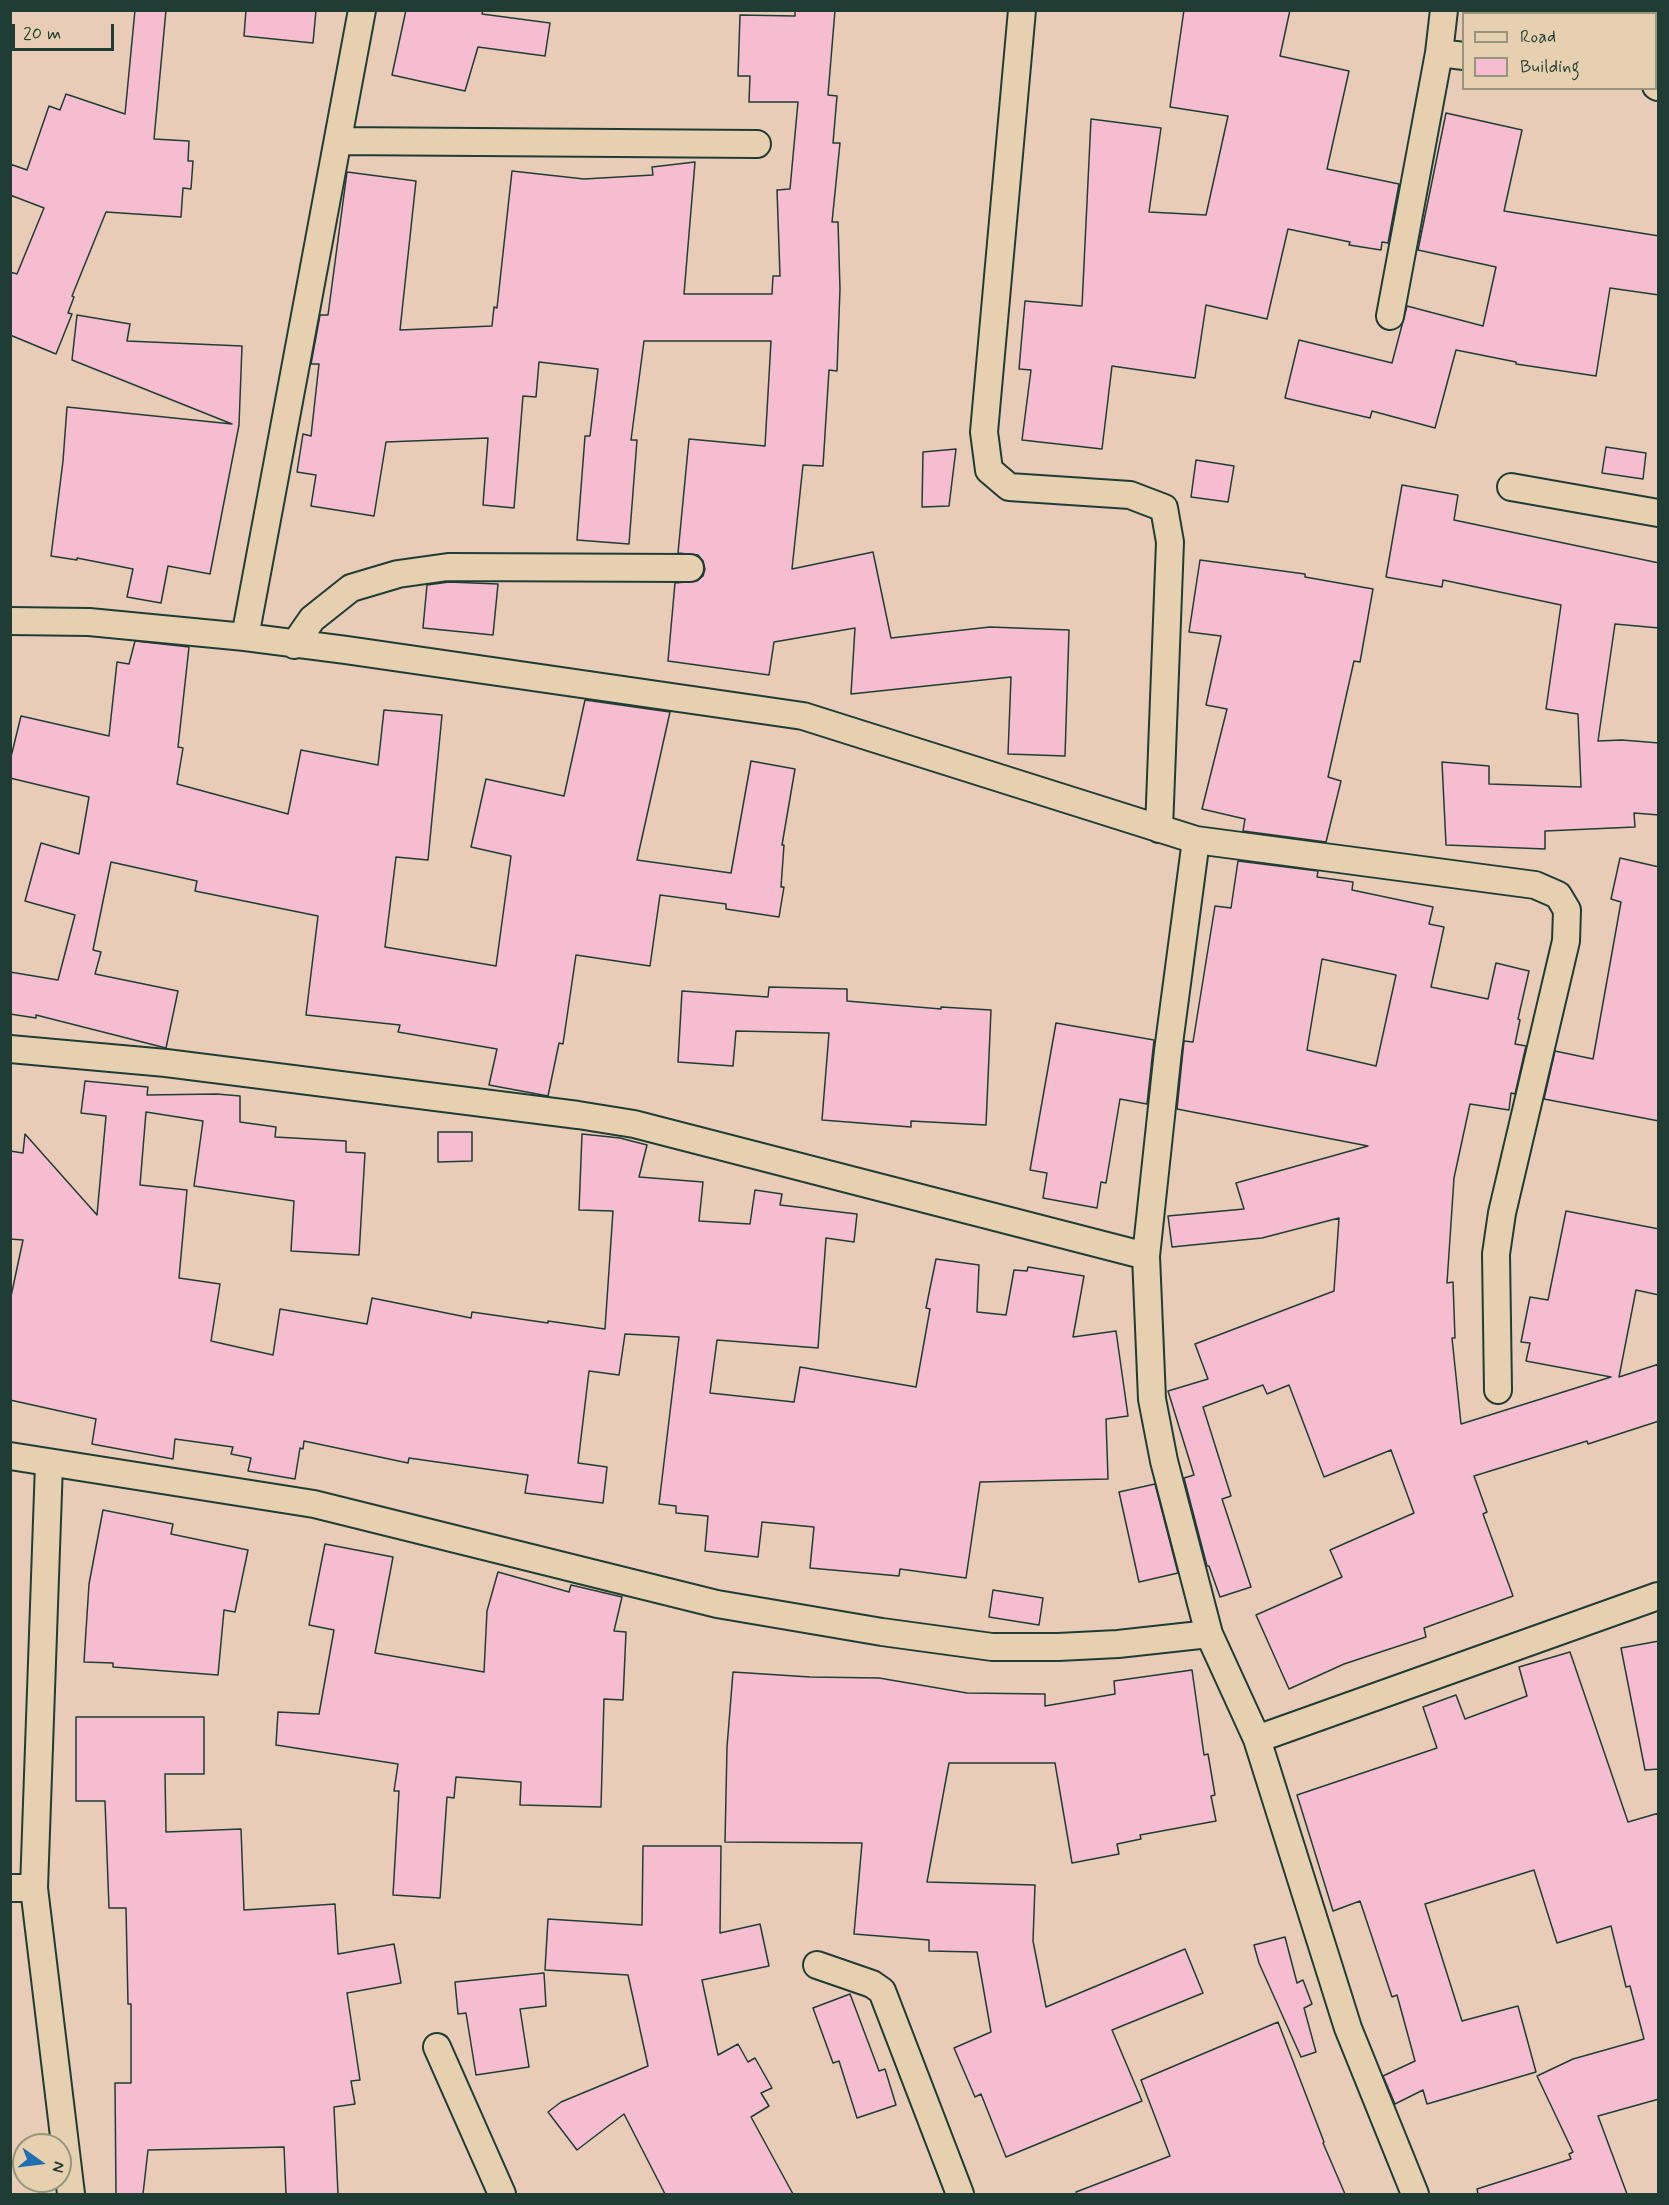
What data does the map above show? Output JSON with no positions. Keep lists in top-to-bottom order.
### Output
{
  "legend": ["Road", "Building"],
  "scale_bar": "20 m",
  "north": "right"
}
